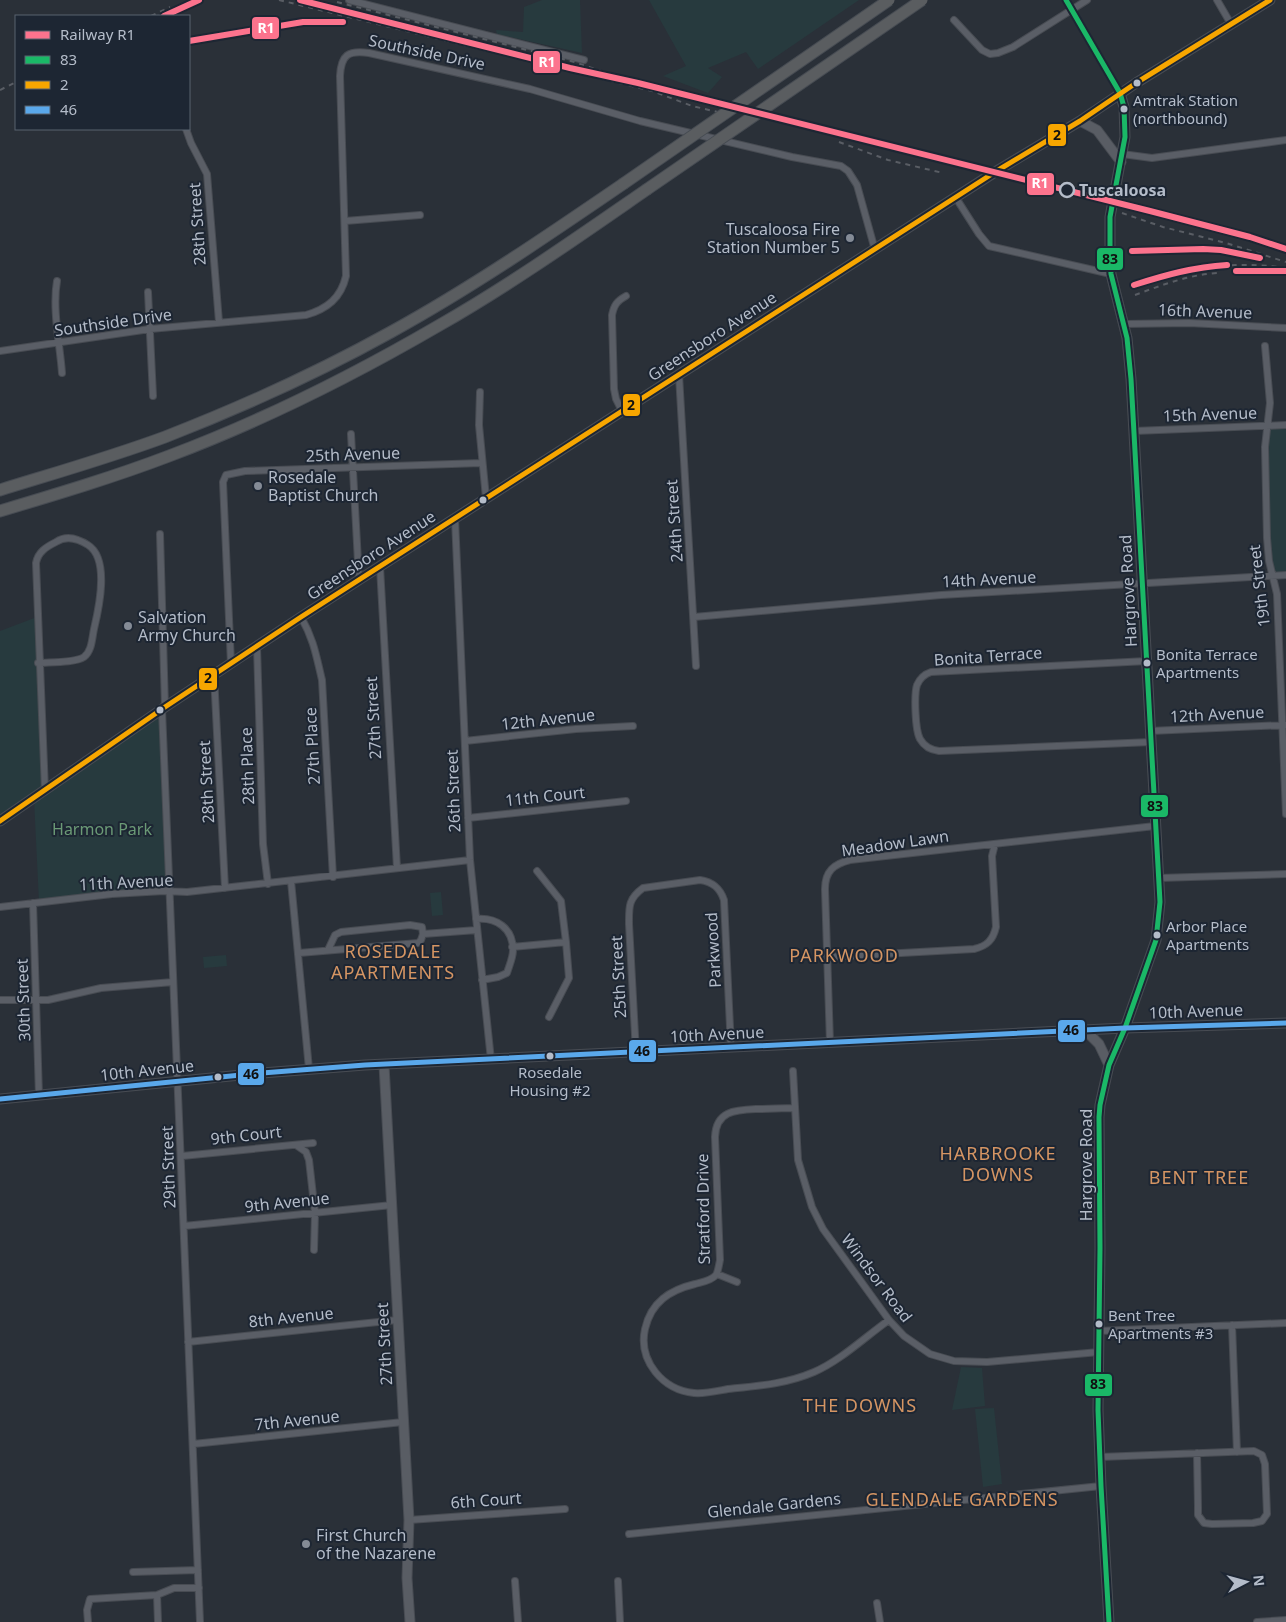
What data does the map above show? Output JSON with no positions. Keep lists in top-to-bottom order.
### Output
{
  "streets": {
    "main road": [
      "Greensboro Avenue",
      "Hargrove Road",
      "27th Street",
      "10th Avenue"
    ],
    "street": [
      "Southside Drive",
      "28th Street",
      "16th Avenue",
      "15th Avenue",
      "25th Avenue",
      "24th Street",
      "14th Avenue",
      "19th Street",
      "Bonita Terrace",
      "12th Avenue",
      "27th Place",
      "28th Place",
      "26th Street",
      "11th Court",
      "Meadow Lawn",
      "11th Avenue",
      "Parkwood",
      "25th Street",
      "30th Street",
      "9th Court",
      "29th Street",
      "9th Avenue",
      "Stratford Drive",
      "Windsor Road",
      "8th Avenue",
      "7th Avenue",
      "6th Court",
      "Glendale Gardens"
    ]
  },
  "crossings": [
    ["Southside Drive", "28th Street"],
    ["Southside Drive", "Greensboro Avenue"],
    ["28th Street", "Greensboro Avenue"],
    ["28th Street", "11th Avenue"],
    ["16th Avenue", "Hargrove Road"],
    ["Greensboro Avenue", "25th Avenue"],
    ["Greensboro Avenue", "24th Street"],
    ["Greensboro Avenue", "Hargrove Road"],
    ["Greensboro Avenue", "27th Street"],
    ["Greensboro Avenue", "27th Place"],
    ["Greensboro Avenue", "28th Place"],
    ["Greensboro Avenue", "26th Street"],
    ["Greensboro Avenue", "29th Street"],
    ["15th Avenue", "19th Street"],
    ["15th Avenue", "Hargrove Road"],
    ["24th Street", "14th Avenue"],
    ["14th Avenue", "19th Street"],
    ["14th Avenue", "Hargrove Road"],
    ["19th Street", "12th Avenue"],
    ["Hargrove Road", "Bonita Terrace"],
    ["Hargrove Road", "12th Avenue"],
    ["Hargrove Road", "Meadow Lawn"],
    ["Hargrove Road", "10th Avenue"],
    ["Hargrove Road", "Windsor Road"],
    ["Hargrove Road", "Glendale Gardens"],
    ["12th Avenue", "26th Street"],
    ["27th Street", "10th Avenue"],
    ["27th Street", "9th Avenue"],
    ["27th Street", "8th Avenue"],
    ["27th Street", "7th Avenue"],
    ["27th Street", "6th Court"],
    ["28th Place", "11th Avenue"],
    ["26th Street", "11th Court"],
    ["26th Street", "10th Avenue"],
    ["Meadow Lawn", "10th Avenue"],
    ["11th Avenue", "30th Street"],
    ["11th Avenue", "29th Street"],
    ["Parkwood", "25th Street"],
    ["Parkwood", "10th Avenue"],
    ["25th Street", "10th Avenue"],
    ["30th Street", "10th Avenue"],
    ["10th Avenue", "29th Street"],
    ["9th Court", "29th Street"],
    ["29th Street", "9th Avenue"],
    ["29th Street", "8th Avenue"],
    ["29th Street", "7th Avenue"],
    ["Stratford Drive", "Windsor Road"]
  ],
  "districts": [
    "ROSEDALE APARTMENTS",
    "PARKWOOD",
    "HARBROOKE DOWNS",
    "BENT TREE",
    "THE DOWNS",
    "GLENDALE GARDENS"
  ],
  "parks": ["Harmon Park"],
  "places": [
    "Amtrak Station (northbound)",
    "Tuscaloosa",
    "Tuscaloosa Fire Station Number 5",
    "Rosedale Baptist Church",
    "Salvation Army Church",
    "Bonita Terrace Apartments",
    "Arbor Place Apartments",
    "Rosedale Housing #2",
    "Bent Tree Apartments #3",
    "First Church of the Nazarene"
  ],
  "lines": [
    "rail line R1",
    "transit line 83",
    "transit line 2",
    "transit line 46"
  ],
  "legend": [
    "Railway R1",
    "83",
    "2",
    "46"
  ],
  "north": "right"
}
